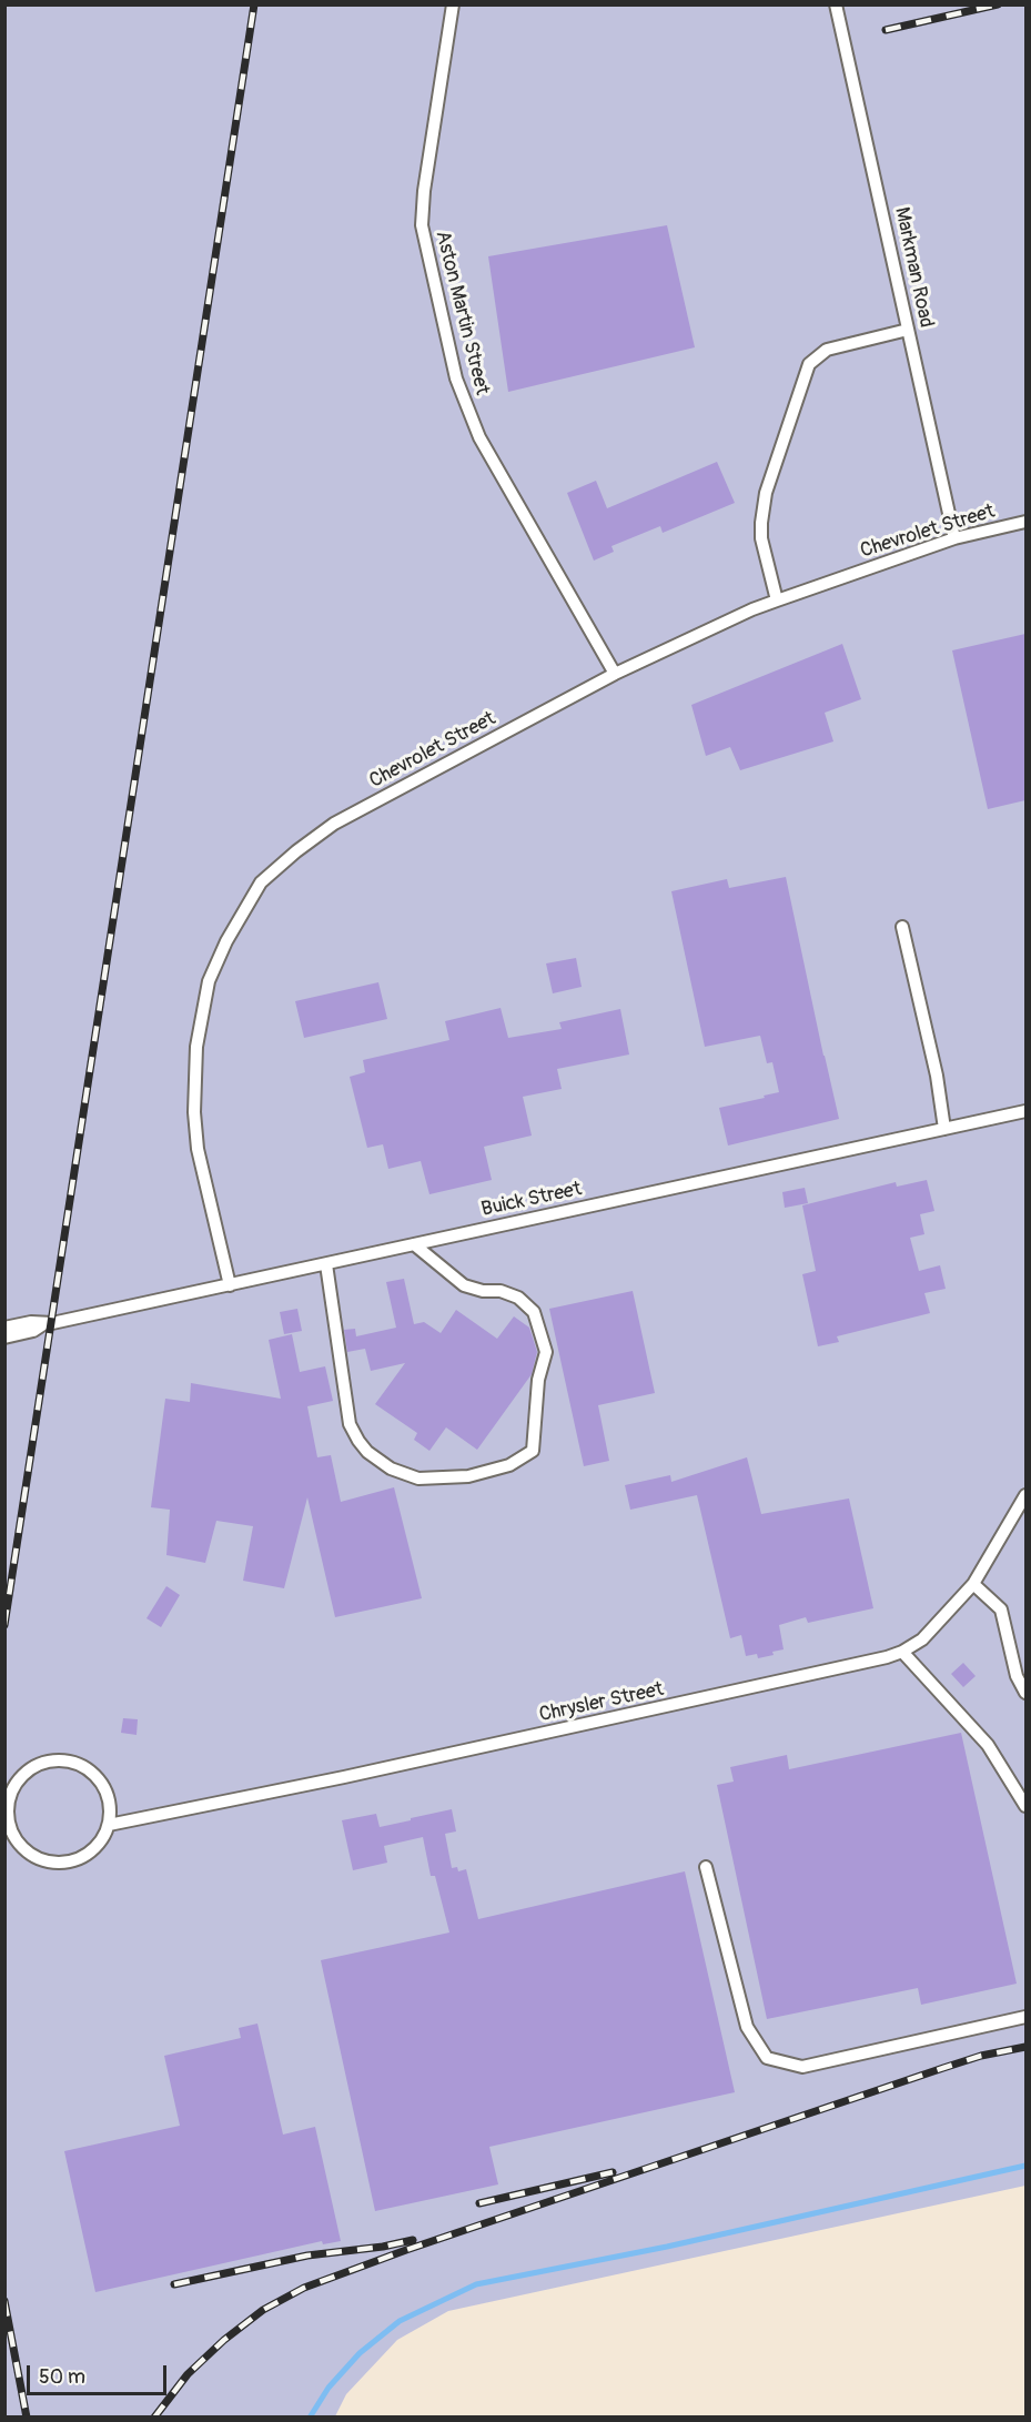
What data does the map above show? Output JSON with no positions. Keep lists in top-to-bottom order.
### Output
{
  "streets": {
    "lane": [
      "Markman Road",
      "Aston Martin Street",
      "Chevrolet Street",
      "Buick Street",
      "Chrysler Street"
    ]
  },
  "crossings": [
    ["Markman Road", "Chevrolet Street"],
    ["Aston Martin Street", "Chevrolet Street"],
    ["Chevrolet Street", "Buick Street"]
  ],
  "scale_bar": "50 m"
}
